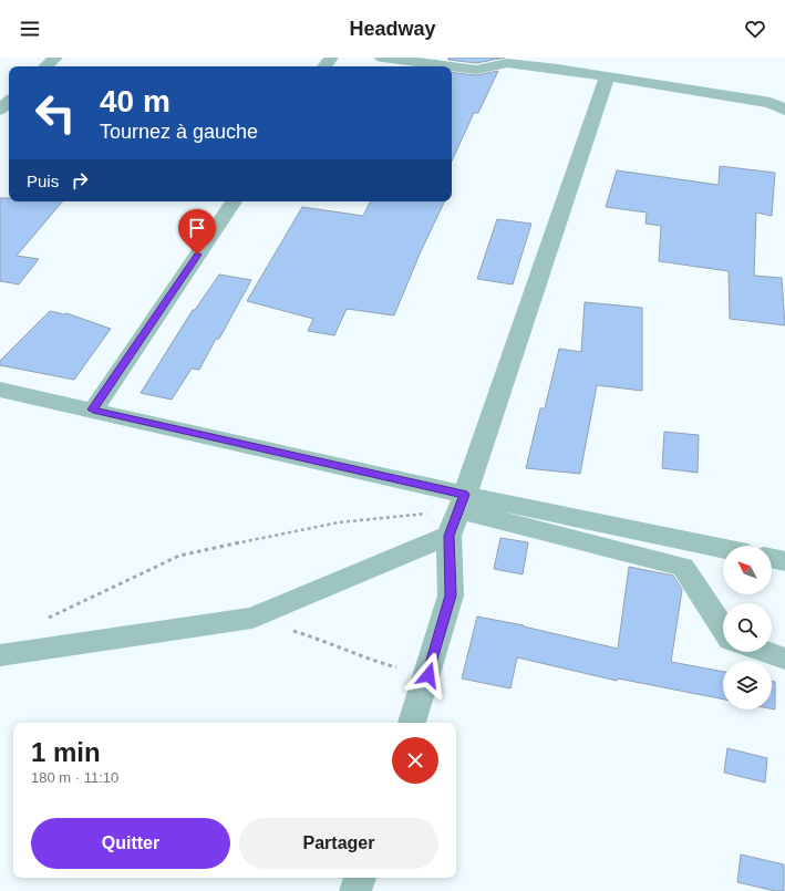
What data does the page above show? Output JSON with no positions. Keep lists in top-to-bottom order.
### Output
{
  "north": "top left",
  "page": {
    "header": "Headway",
    "turn": ["40 m", "Tournez à gauche"],
    "then": "Puis",
    "heading": ["1 min", "180 m · 11:10"],
    "buttons": ["Quitter", "Partager"]
  }
}
